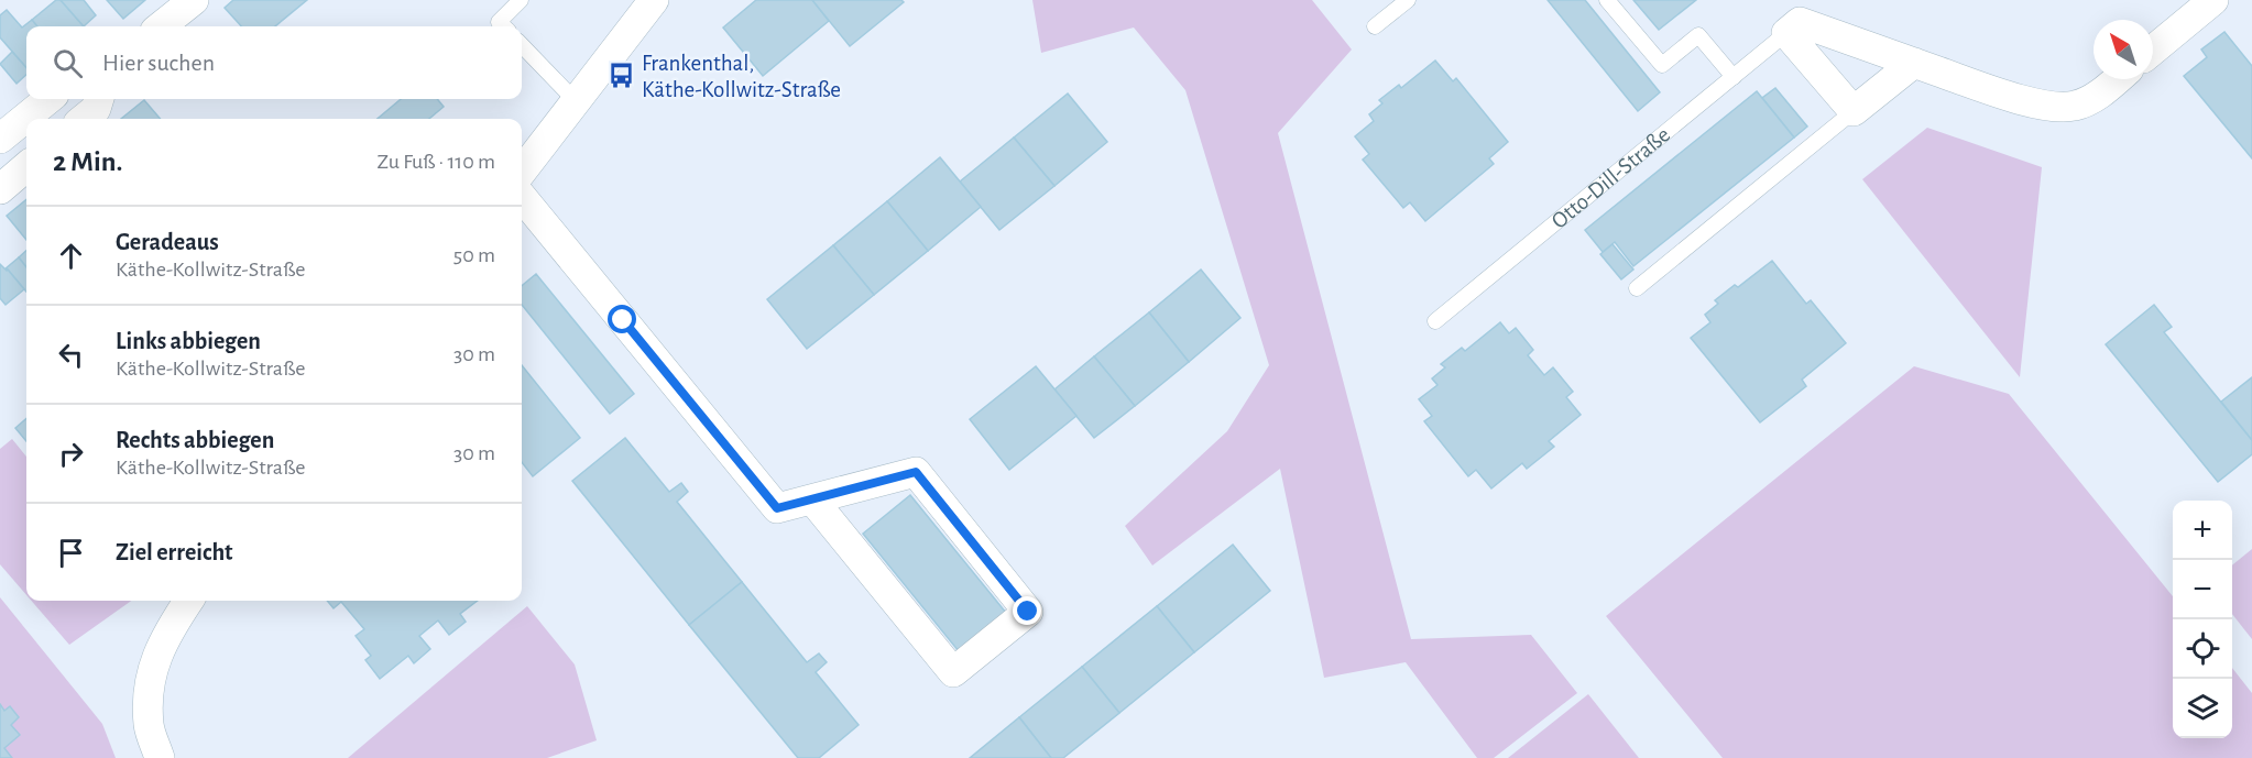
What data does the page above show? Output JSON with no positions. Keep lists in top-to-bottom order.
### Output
{
  "streets": {
    "street": ["Otto-Dill-Straße"]
  },
  "places": {
    "bus stop": ["Frankenthal, Käthe-Kollwitz-Straße"]
  },
  "north": "top left",
  "page": {
    "search": "Hier suchen",
    "heading": ["2 Min.", "Zu Fuß · 110 m"],
    "list": [
      ["Geradeaus", "Käthe-Kollwitz-Straße", "50 m"],
      ["Links abbiegen", "Käthe-Kollwitz-Straße", "30 m"],
      ["Rechts abbiegen", "Käthe-Kollwitz-Straße", "30 m"],
      "Ziel erreicht"
    ],
    "map_buttons": ["+", "−"]
  }
}
